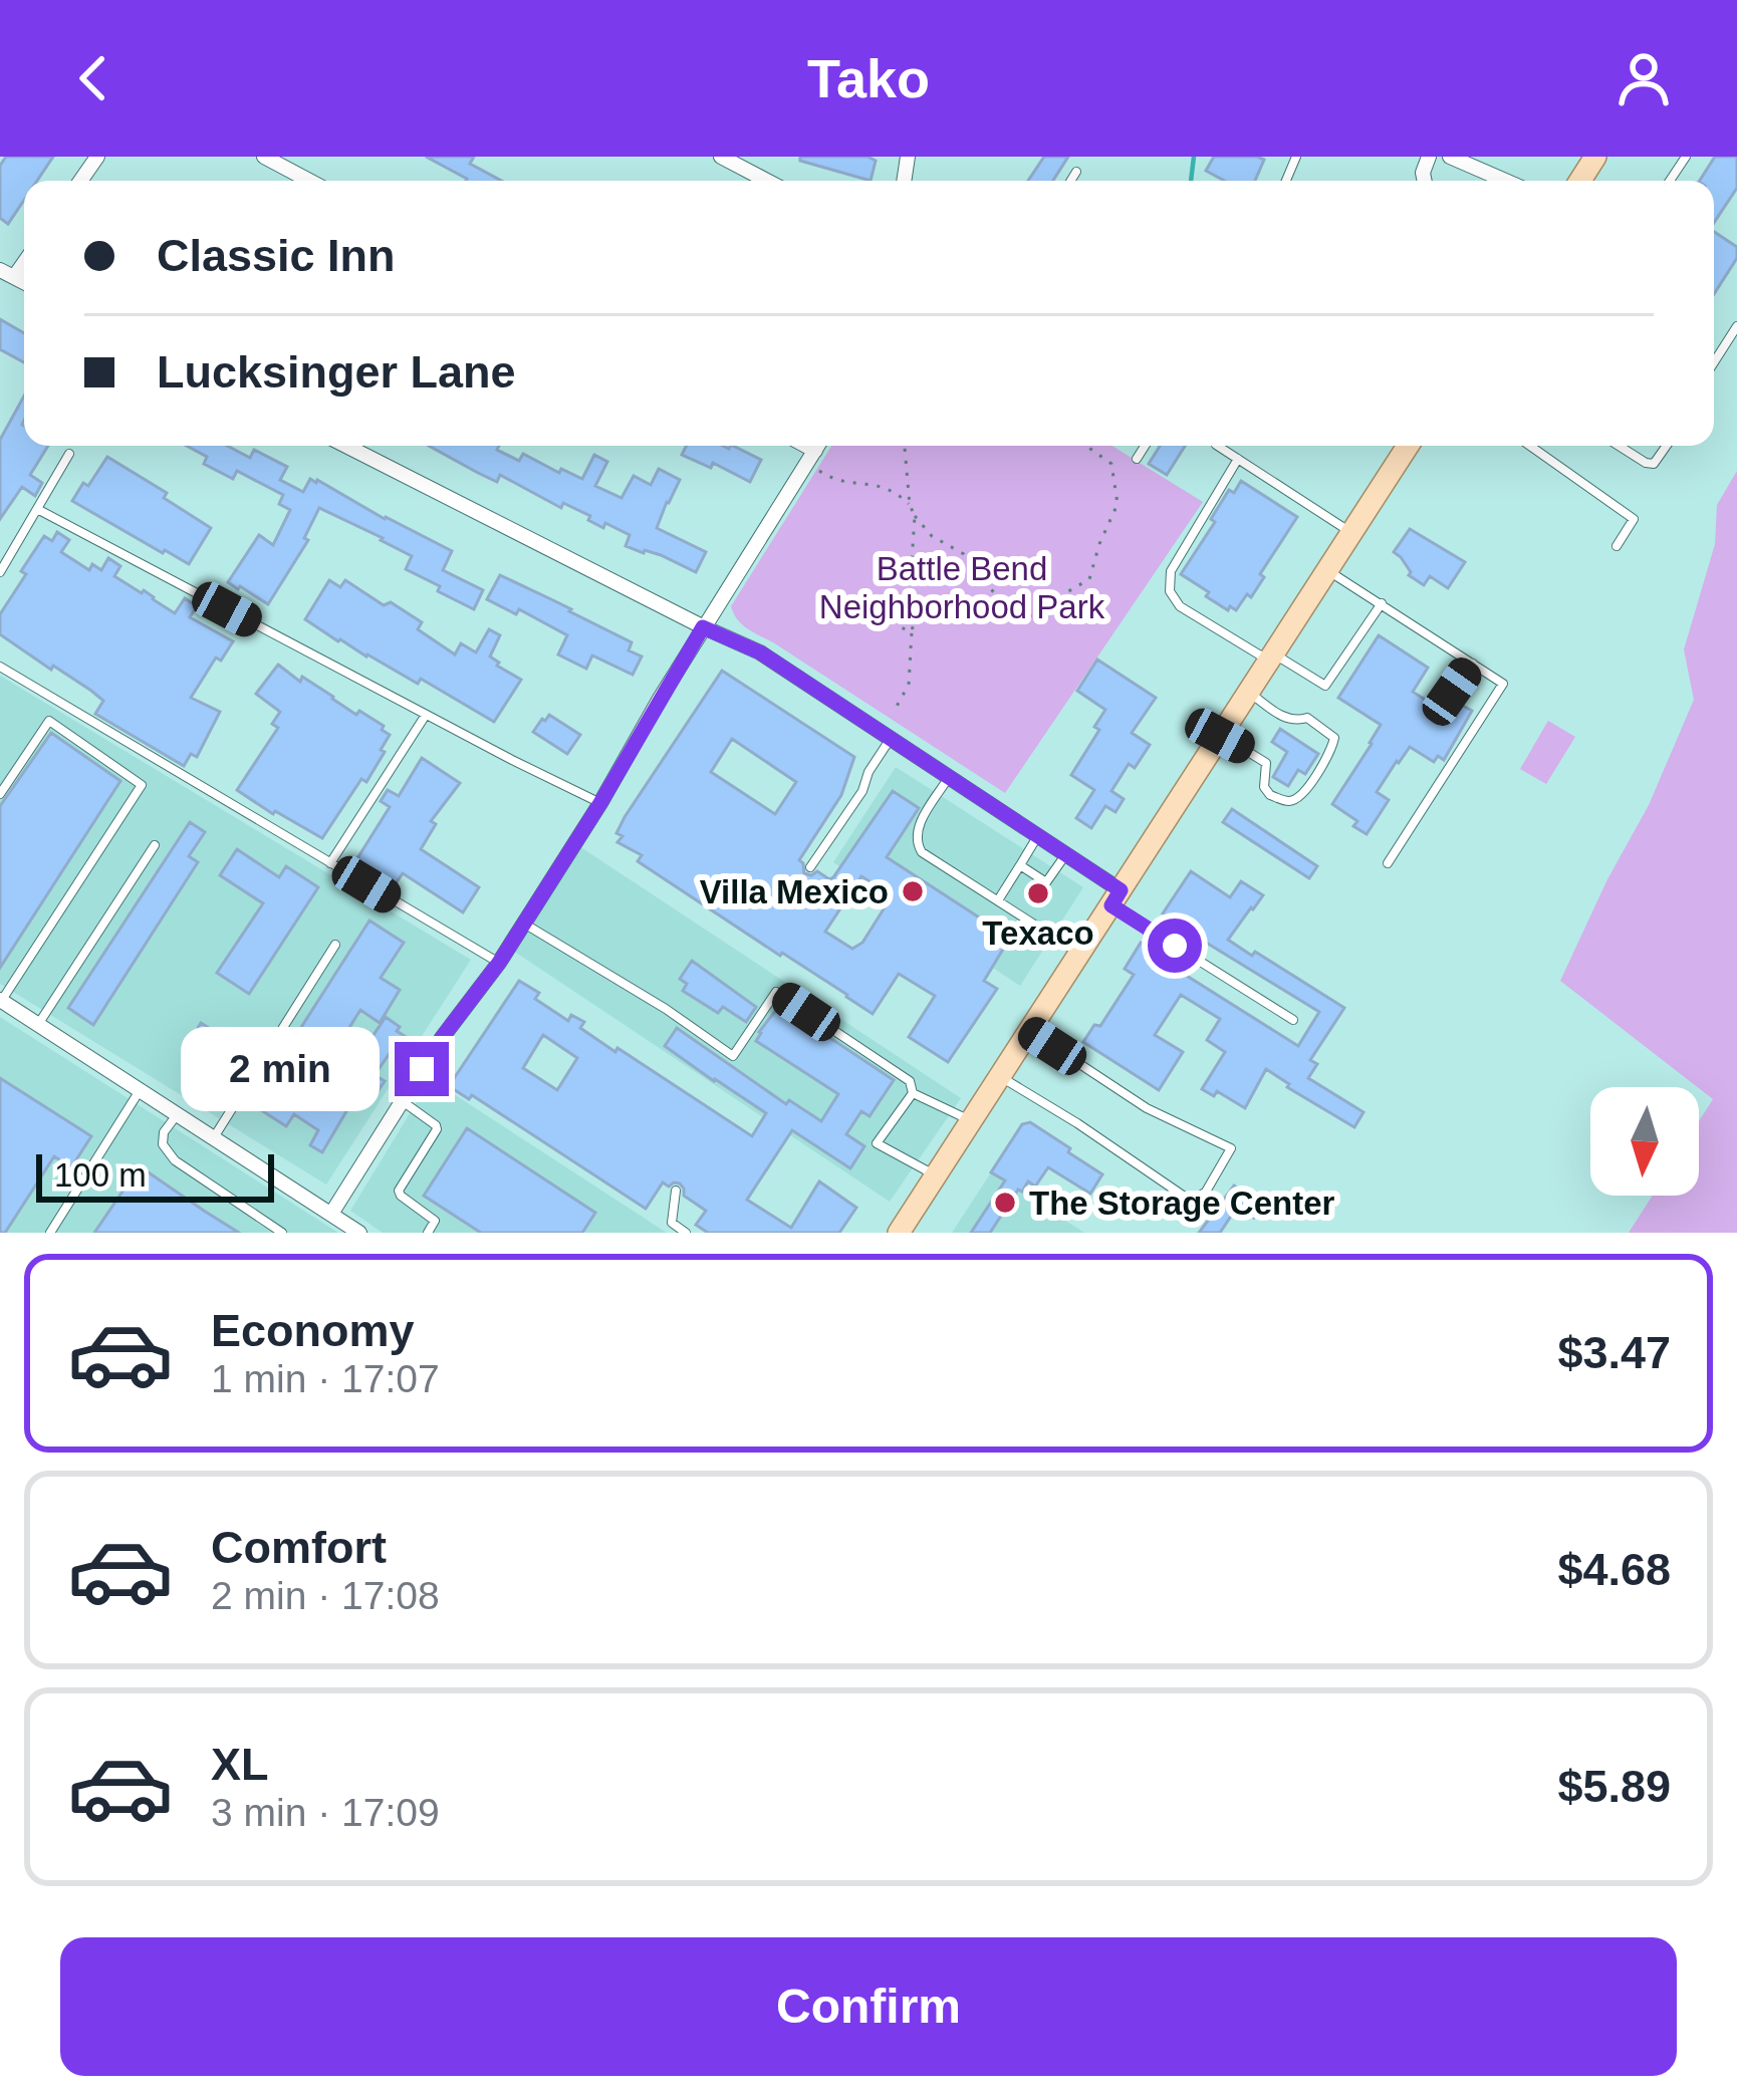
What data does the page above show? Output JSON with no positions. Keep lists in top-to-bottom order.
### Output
{
  "parks": ["Battle Bend Neighborhood Park"],
  "places": ["Villa Mexico", "Texaco", "The Storage Center"],
  "scale_bar": "100 m",
  "north": "bottom",
  "page": {
    "header": "Tako",
    "banner": ["Classic Inn", "Lucksinger Lane"],
    "bubble": "2 min",
    "scale": "100 m",
    "list": [
      {
        "name": "Economy",
        "note": "1 min · 17:07",
        "value": "$3.47"
      },
      {
        "name": "Comfort",
        "note": "2 min · 17:08",
        "value": "$4.68"
      },
      {
        "name": "XL",
        "note": "3 min · 17:09",
        "value": "$5.89"
      }
    ],
    "buttons": "Confirm"
  }
}
